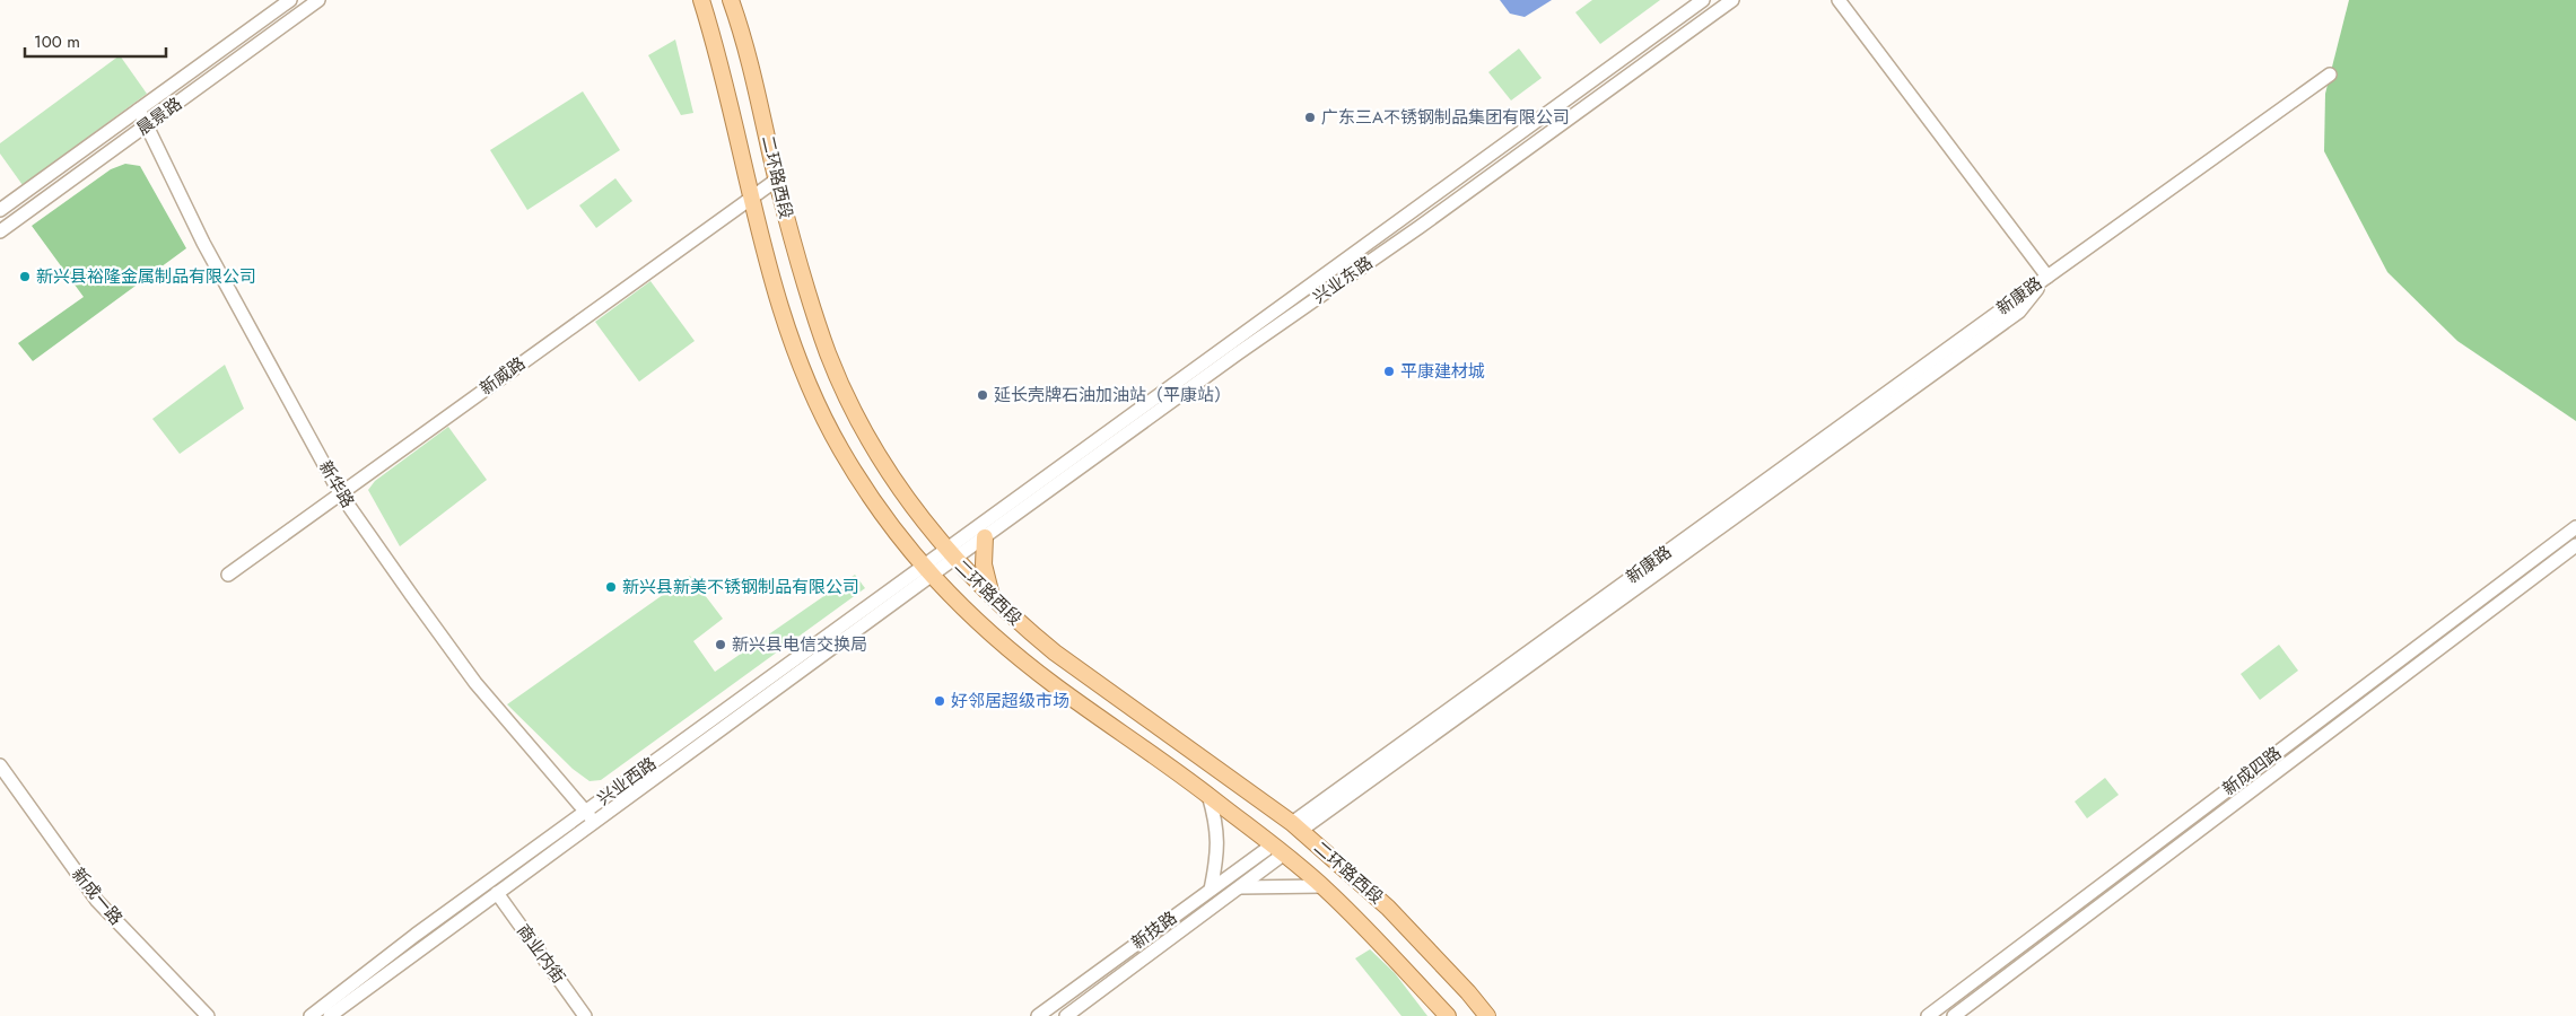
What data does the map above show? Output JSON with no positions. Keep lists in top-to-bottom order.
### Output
{
  "streets": {
    "main road": ["二环路西段"],
    "street": [
      "晨景路",
      "兴业东路",
      "新康路",
      "新威路",
      "新华路",
      "新成四路",
      "兴业西路",
      "新成一路",
      "新技路",
      "商业内街"
    ]
  },
  "crossings": [
    ["晨景路", "新华路"],
    ["二环路西段", "兴业东路"],
    ["二环路西段", "新康路"],
    ["二环路西段", "新威路"],
    ["二环路西段", "兴业西路"],
    ["二环路西段", "新技路"],
    ["兴业东路", "兴业西路"],
    ["新威路", "新华路"],
    ["新华路", "兴业西路"],
    ["兴业西路", "商业内街"]
  ],
  "places": [
    "广东三A不锈钢制品集团有限公司",
    "新兴县裕隆金属制品有限公司",
    "平康建材城",
    "延长壳牌石油加油站（平康站）",
    "新兴县新美不锈钢制品有限公司",
    "新兴县电信交换局",
    "好邻居超级市场"
  ],
  "scale_bar": "100 m"
}
